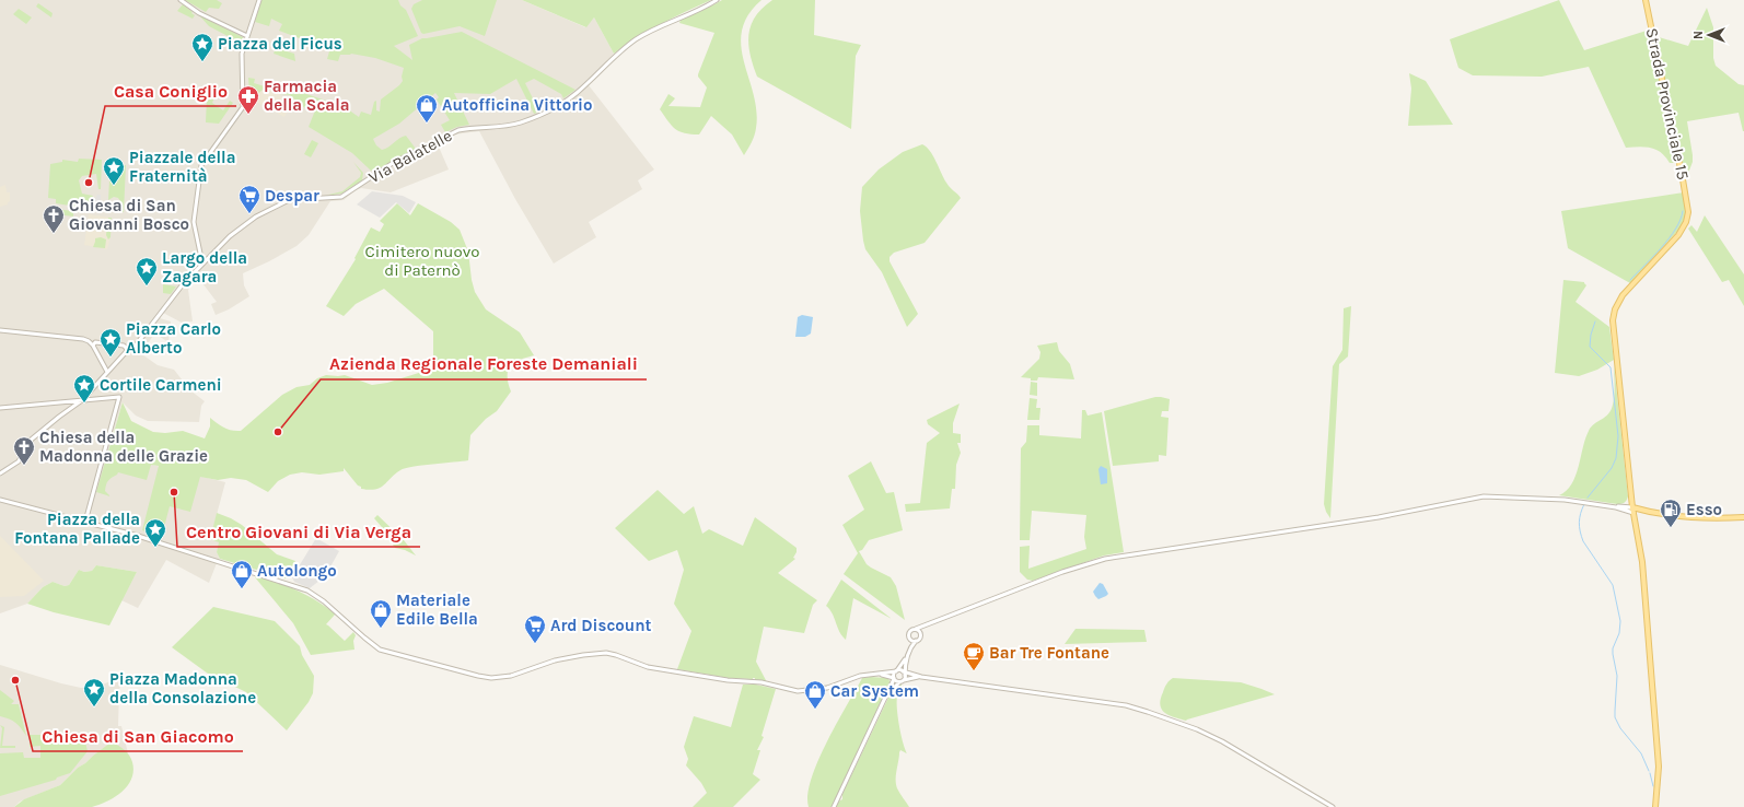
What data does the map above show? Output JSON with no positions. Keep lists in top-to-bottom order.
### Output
{
  "streets": {
    "main road": ["Strada Provinciale 15"],
    "street": ["Via Balatelle"]
  },
  "parks": ["Cimitero nuovo di Paternò"],
  "places": {
    "place": [
      "Piazza del Ficus",
      "Piazzale della Fraternità",
      "Largo della Zagara",
      "Piazza Carlo Alberto",
      "Cortile Carmeni",
      "Piazza della Fontana Pallade",
      "Piazza Madonna della Consolazione"
    ],
    "pharmacy": ["Farmacia della Scala"],
    "shop": [
      "Autofficina Vittorio",
      "Autolongo",
      "Materiale Edile Bella",
      "Car System"
    ],
    "other": [
      "Casa Coniglio",
      "Azienda Regionale Foreste Demaniali",
      "Centro Giovani di Via Verga",
      "Chiesa di San Giacomo"
    ],
    "supermarket": ["Despar", "Ard Discount"],
    "church": ["Chiesa di San Giovanni Bosco", "Chiesa della Madonna delle Grazie"],
    "fuel station": ["Esso"],
    "cafe": ["Bar Tre Fontane"]
  },
  "north": "left"
}
